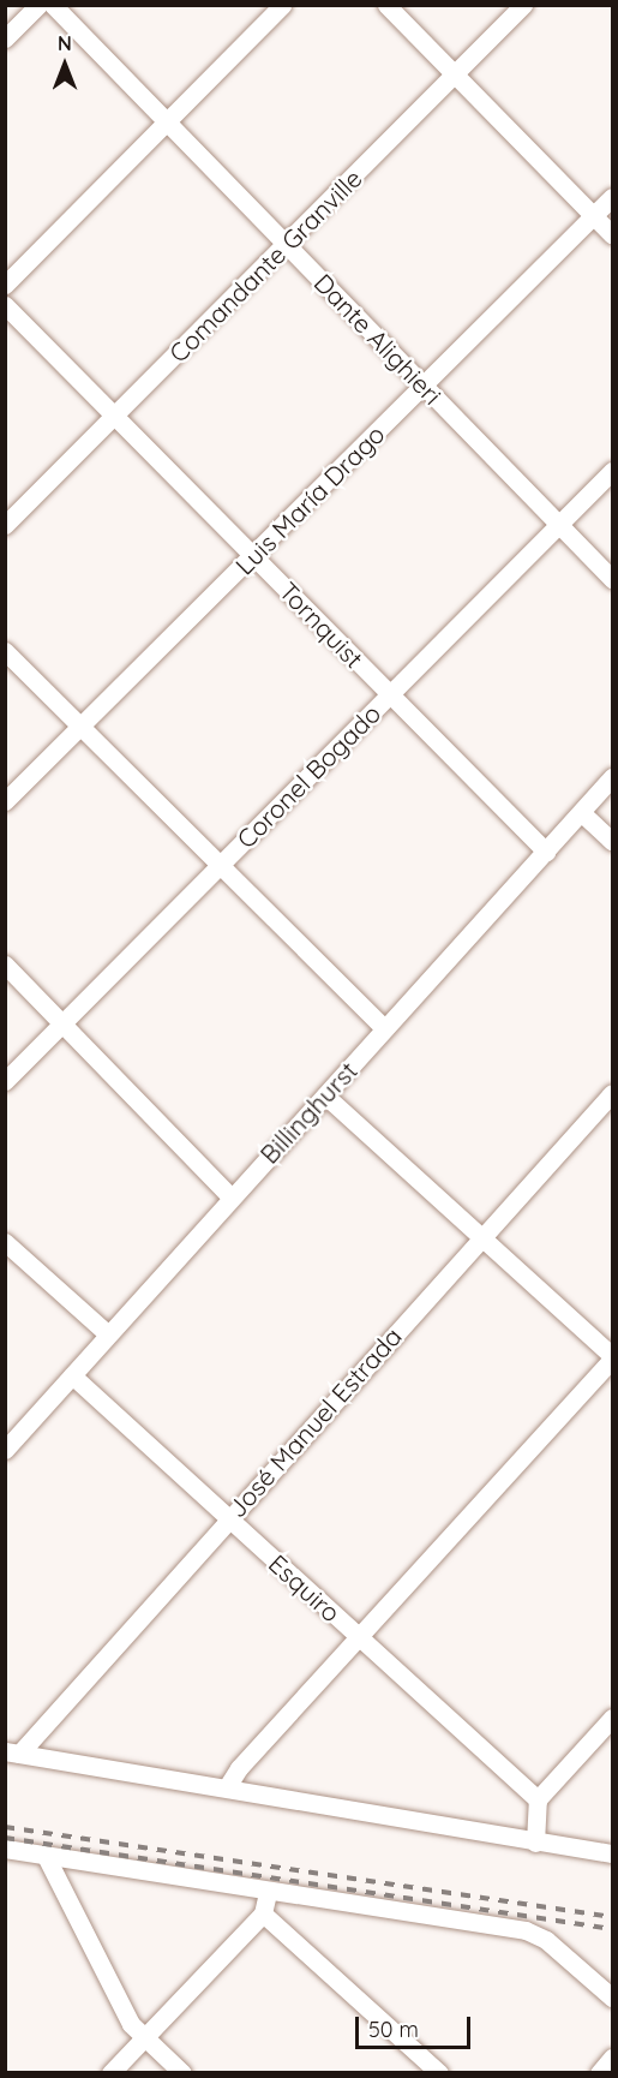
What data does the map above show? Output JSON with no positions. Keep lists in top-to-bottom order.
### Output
{
  "streets": {
    "street": [
      "Comandante Granville",
      "Dante Alighieri",
      "Luis María Drago",
      "Tornquist",
      "Coronel Bogado",
      "Billinghurst",
      "José Manuel Estrada",
      "Esquiro"
    ]
  },
  "crossings": [
    ["Comandante Granville", "Dante Alighieri"],
    ["Comandante Granville", "Tornquist"],
    ["Dante Alighieri", "Luis María Drago"],
    ["Dante Alighieri", "Coronel Bogado"],
    ["Luis María Drago", "Tornquist"],
    ["Tornquist", "Coronel Bogado"],
    ["Tornquist", "Billinghurst"],
    ["Billinghurst", "Esquiro"],
    ["José Manuel Estrada", "Esquiro"]
  ],
  "scale_bar": "50 m",
  "north": "top"
}
